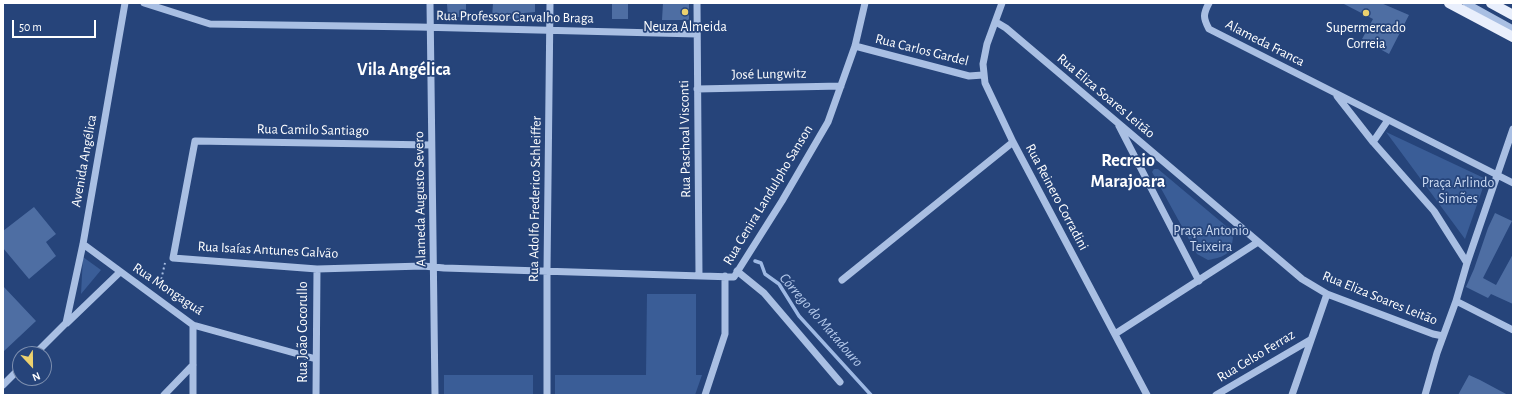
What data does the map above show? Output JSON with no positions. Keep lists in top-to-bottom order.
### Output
{
  "streets": {
    "street": [
      "Rua Professor Carvalho Braga",
      "Alameda Franca",
      "Rua Carlos Gardel",
      "José Lungwitz",
      "Rua Eliza Soares Leitão",
      "Rua Camilo Santiago",
      "Rua Paschoal Visconti",
      "Avenida Angélica",
      "Rua Cenira Landulpho Sanson",
      "Rua Reinero Corradini",
      "Alameda Augusto Severo",
      "Rua Adolfo Frederico Schleiffer",
      "Rua Isaías Antunes Galvão",
      "Rua Mongaguá",
      "Rua João Cocorullo",
      "Rua Celso Ferraz"
    ]
  },
  "crossings": [
    ["Rua Professor Carvalho Braga", "Rua Paschoal Visconti"],
    ["Rua Professor Carvalho Braga", "Alameda Augusto Severo"],
    ["Rua Professor Carvalho Braga", "Rua Adolfo Frederico Schleiffer"],
    ["Rua Carlos Gardel", "Rua Cenira Landulpho Sanson"],
    ["Rua Carlos Gardel", "Rua Reinero Corradini"],
    ["José Lungwitz", "Rua Paschoal Visconti"],
    ["José Lungwitz", "Rua Cenira Landulpho Sanson"],
    ["Rua Eliza Soares Leitão", "Rua Reinero Corradini"],
    ["Rua Camilo Santiago", "Alameda Augusto Severo"],
    ["Rua Camilo Santiago", "Rua Isaías Antunes Galvão"],
    ["Rua Paschoal Visconti", "Rua Cenira Landulpho Sanson"],
    ["Avenida Angélica", "Rua Mongaguá"],
    ["Rua Cenira Landulpho Sanson", "Alameda Augusto Severo"],
    ["Rua Cenira Landulpho Sanson", "Rua Adolfo Frederico Schleiffer"],
    ["Rua Cenira Landulpho Sanson", "Rua Isaías Antunes Galvão"],
    ["Alameda Augusto Severo", "Rua Isaías Antunes Galvão"],
    ["Rua Isaías Antunes Galvão", "Rua João Cocorullo"],
    ["Rua Mongaguá", "Rua João Cocorullo"]
  ],
  "districts": ["Vila Angélica", "Recreio Marajoara"],
  "water": ["Córrego do Matadouro"],
  "parks": ["Praça Arlindo Simões", "Praça Antonio Teixeira"],
  "places": ["Neuza Almeida", "Supermercado Correia"],
  "scale_bar": "50 m",
  "north": "bottom"
}
